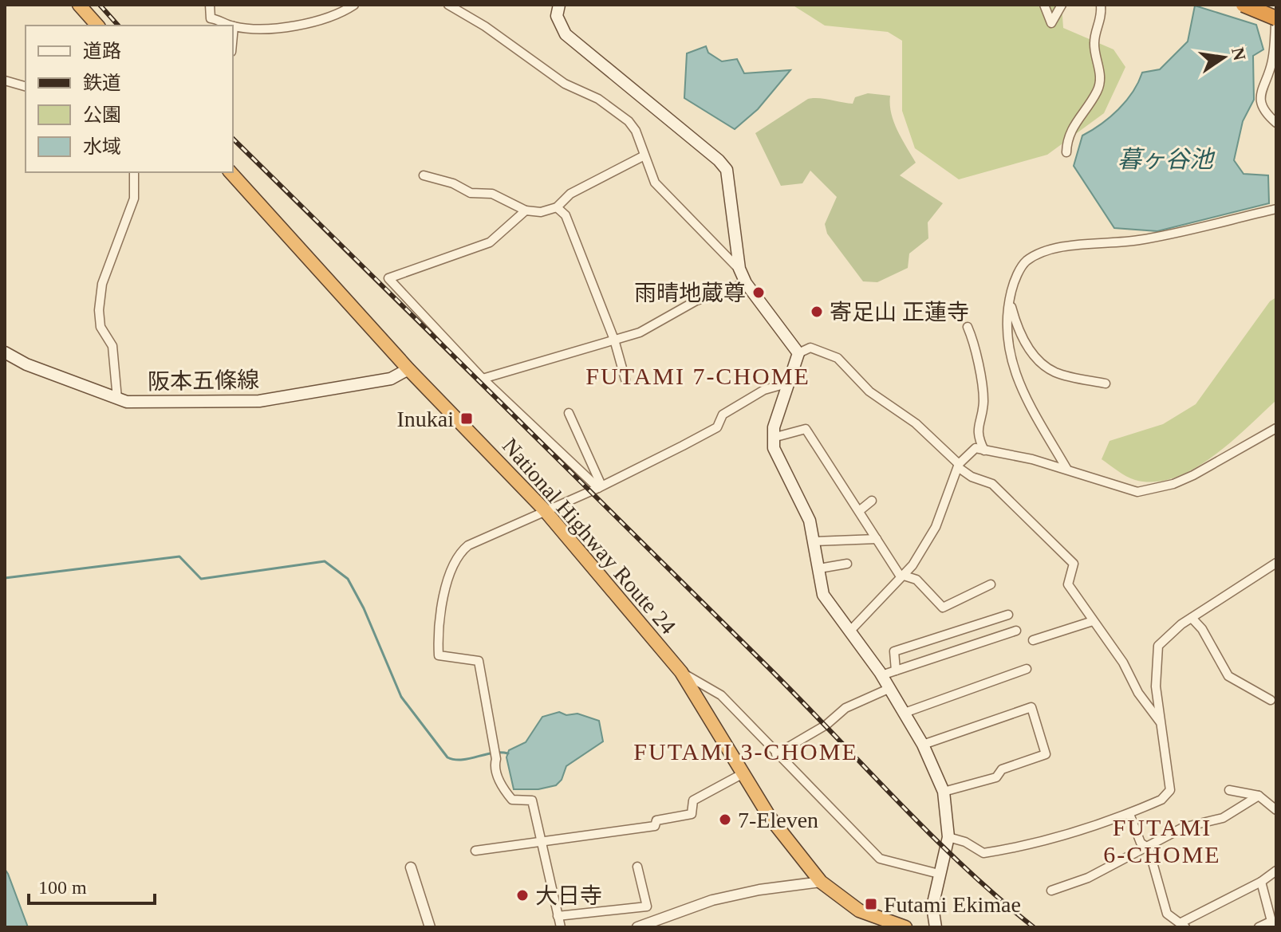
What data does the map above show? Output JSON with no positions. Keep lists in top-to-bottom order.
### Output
{
  "streets": {
    "highway": ["National Highway Route 24"],
    "main road": ["阪本五條線"]
  },
  "crossings": [
    ["阪本五條線", "National Highway Route 24"]
  ],
  "districts": ["FUTAMI 7-CHOME", "FUTAMI 3-CHOME", "FUTAMI 6-CHOME"],
  "water": ["暮ヶ谷池"],
  "places": {
    "other": [
      "雨晴地蔵尊",
      "寄足山 正蓮寺",
      "7-Eleven",
      "大日寺"
    ],
    "transit": ["Inukai", "Futami Ekimae"]
  },
  "legend": [
    "道路",
    "鉄道",
    "公園",
    "水域"
  ],
  "scale_bar": "100 m",
  "north": "right"
}
